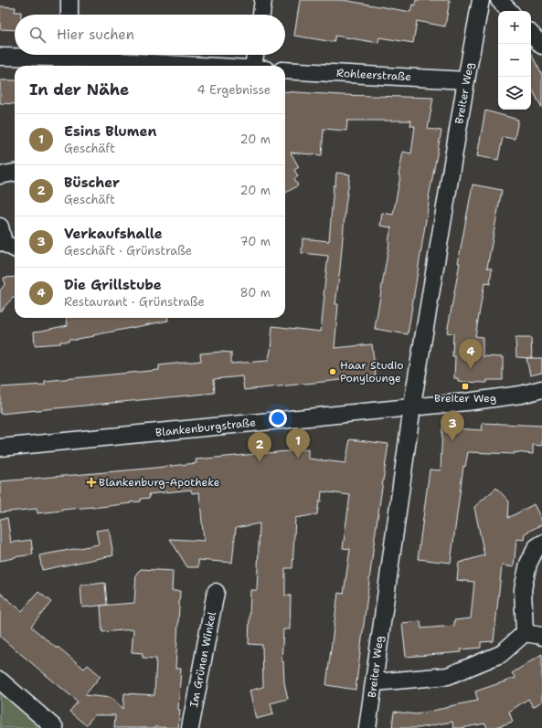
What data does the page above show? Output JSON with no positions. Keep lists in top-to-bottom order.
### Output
{
  "streets": {
    "street": [
      "Rohleerstraße",
      "Breiter Weg",
      "Blankenburgstraße",
      "Im Grünen Winkel"
    ]
  },
  "crossings": [
    ["Rohleerstraße", "Breiter Weg"],
    ["Breiter Weg", "Blankenburgstraße"]
  ],
  "places": {
    "other": ["Haar Studio Ponylounge"],
    "transit": ["Breiter Weg"],
    "health": ["Blankenburg-Apotheke"]
  },
  "page": {
    "map_buttons": ["+", "−"],
    "search": "Hier suchen",
    "heading": ["In der Nähe", "4 Ergebnisse"],
    "list": [
      {
        "mark": "1",
        "name": "Esins Blumen",
        "note": "Geschäft",
        "value": "20 m"
      },
      {
        "mark": "2",
        "name": "Büscher",
        "note": "Geschäft",
        "value": "20 m"
      },
      {
        "mark": "3",
        "name": "Verkaufshalle",
        "note": "Geschäft · Grünstraße",
        "value": "70 m"
      },
      {
        "mark": "4",
        "name": "Die Grillstube",
        "note": "Restaurant · Grünstraße",
        "value": "80 m"
      }
    ],
    "pins": [
      "4",
      "3",
      "1",
      "2"
    ]
  }
}
